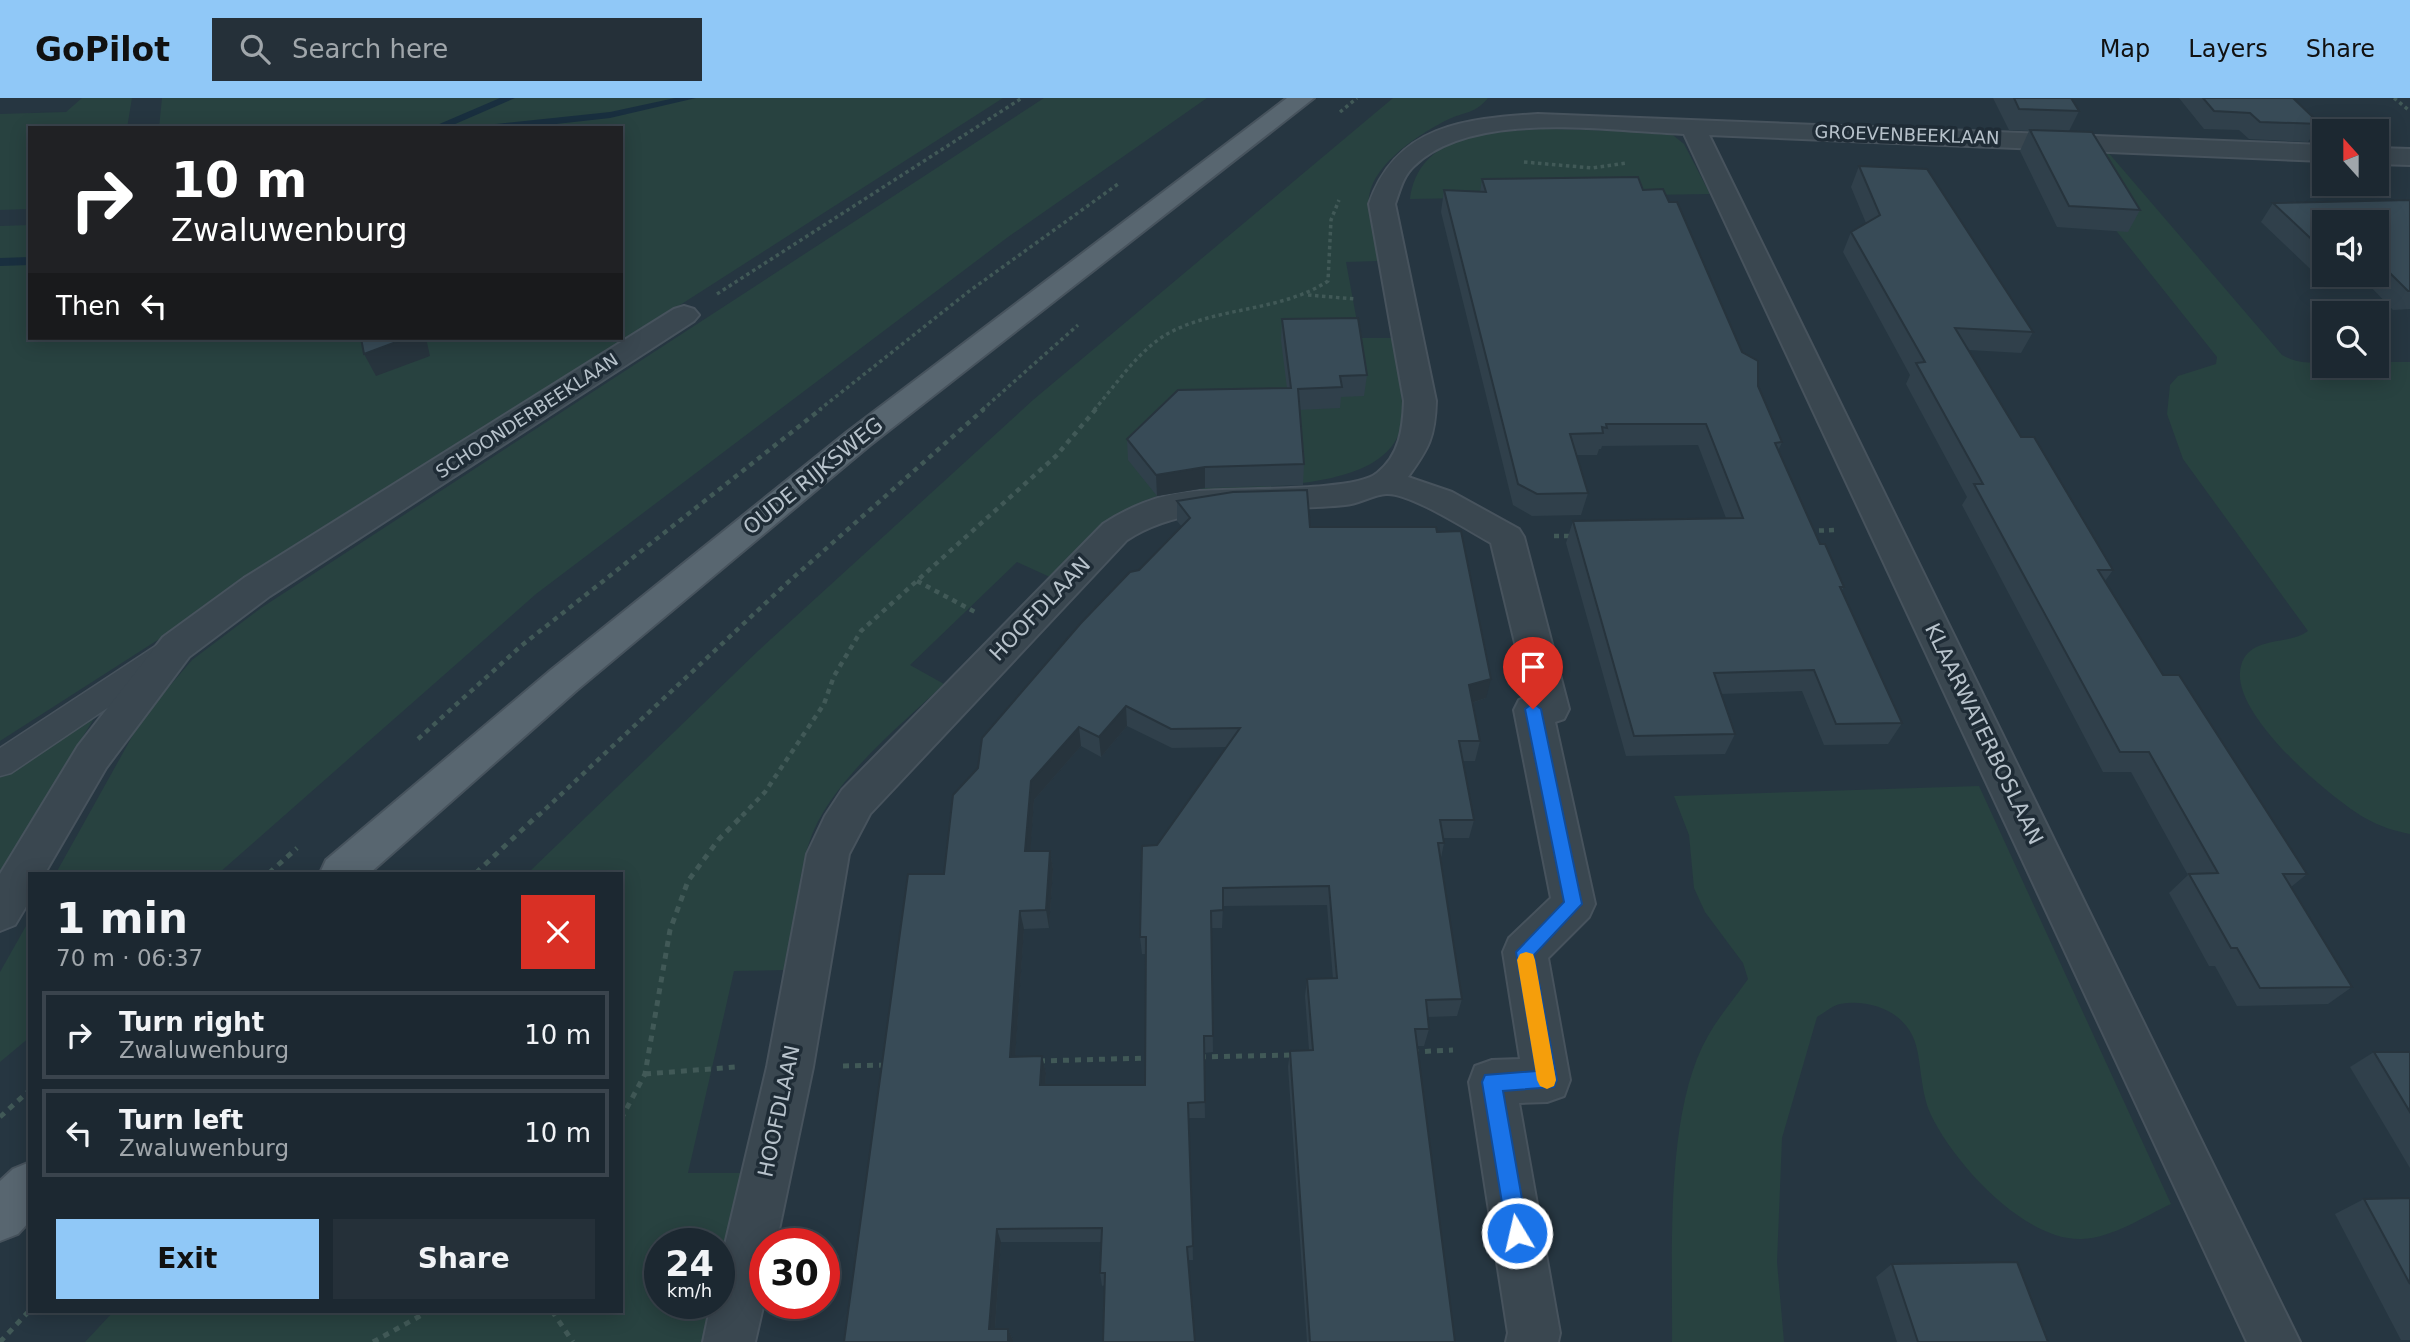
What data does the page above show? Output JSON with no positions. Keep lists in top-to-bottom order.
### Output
{
  "streets": {
    "main road": ["OUDE RIJKSWEG"],
    "street": [
      "GROEVENBEEKLAAN",
      "SCHOONDERBEEKLAAN",
      "HOOFDLAAN",
      "KLAARWATERBOSLAAN"
    ]
  },
  "crossings": [
    ["GROEVENBEEKLAAN", "HOOFDLAAN"],
    ["GROEVENBEEKLAAN", "KLAARWATERBOSLAAN"]
  ],
  "north": "top",
  "page": {
    "header": "GoPilot",
    "search": "Search here",
    "nav": ["Map", "Layers", "Share"],
    "turn": ["10 m", "Zwaluwenburg"],
    "then": "Then",
    "heading": ["1 min", "70 m · 06:37"],
    "list": [
      {
        "name": "Turn right",
        "note": "Zwaluwenburg",
        "value": "10 m"
      },
      {
        "name": "Turn left",
        "note": "Zwaluwenburg",
        "value": "10 m"
      }
    ],
    "buttons": ["Exit", "Share"],
    "speed": "24 km/h",
    "limit": "30"
  }
}
